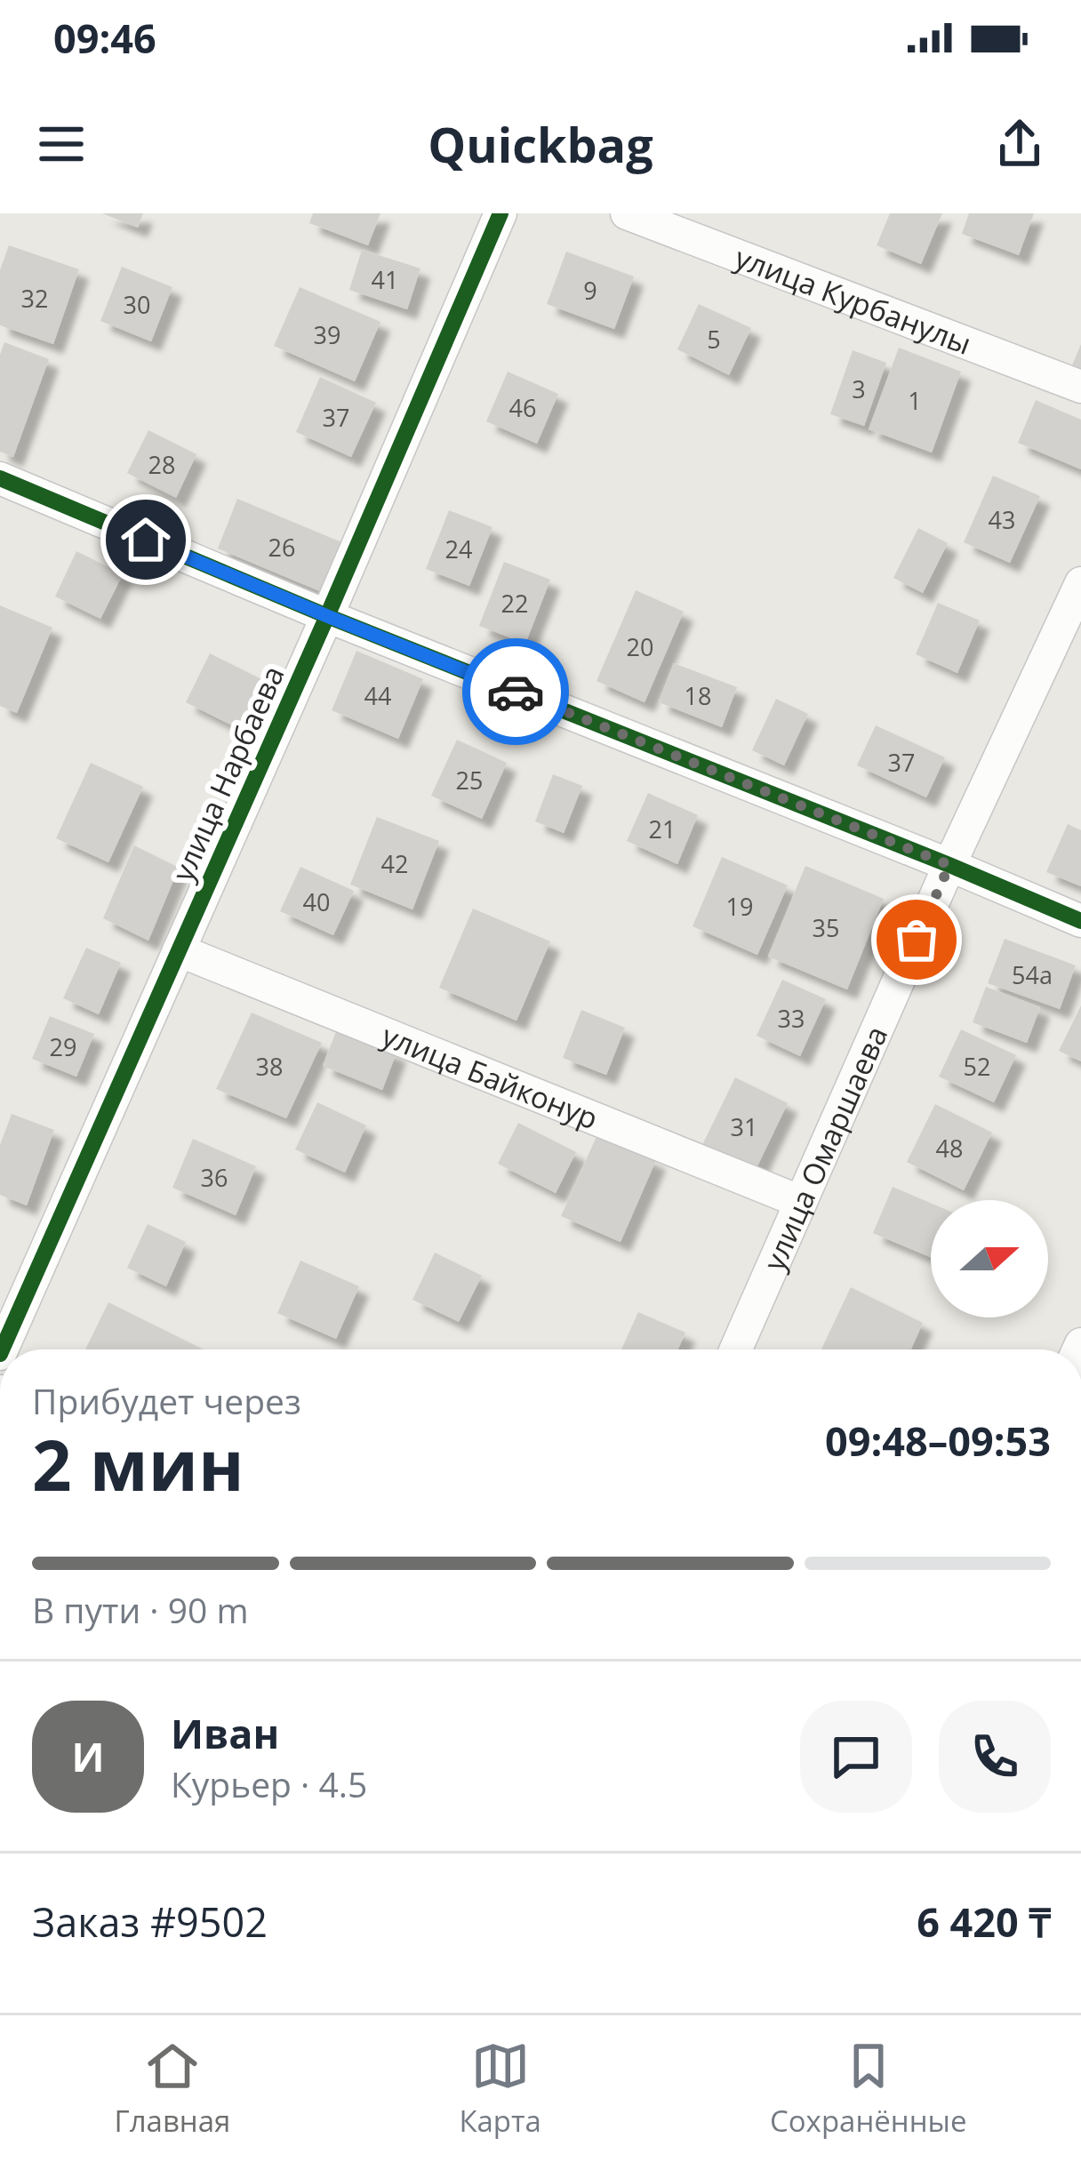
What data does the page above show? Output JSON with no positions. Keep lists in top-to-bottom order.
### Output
{
  "streets": {
    "street": [
      "улица Курбанулы",
      "улица Нарбаева",
      "улица Байконур",
      "улица Омаршаева"
    ]
  },
  "crossings": [
    ["улица Нарбаева", "улица Байконур"],
    ["улица Байконур", "улица Омаршаева"]
  ],
  "house_numbers": [
    "41",
    "9",
    "32",
    "30",
    "39",
    "5",
    "3",
    "1",
    "46",
    "37",
    "28",
    "43",
    "26",
    "24",
    "22",
    "20",
    "44",
    "18",
    "37",
    "25",
    "21",
    "42",
    "40",
    "19",
    "35",
    "54а",
    "33",
    "29",
    "38",
    "52",
    "31",
    "48",
    "36"
  ],
  "north": "right",
  "page": {
    "status": "09:46",
    "header": "Quickbag",
    "heading": ["2 мин", "Прибудет через", "09:48–09:53"],
    "panel": [
      "Иван",
      "Курьер · 4.5",
      "Заказ #9502",
      "6 420 ₸"
    ],
    "bar": "В пути · 90 m",
    "round": "И",
    "tabs": ["Главная", "Карта", "Сохранённые"]
  }
}
